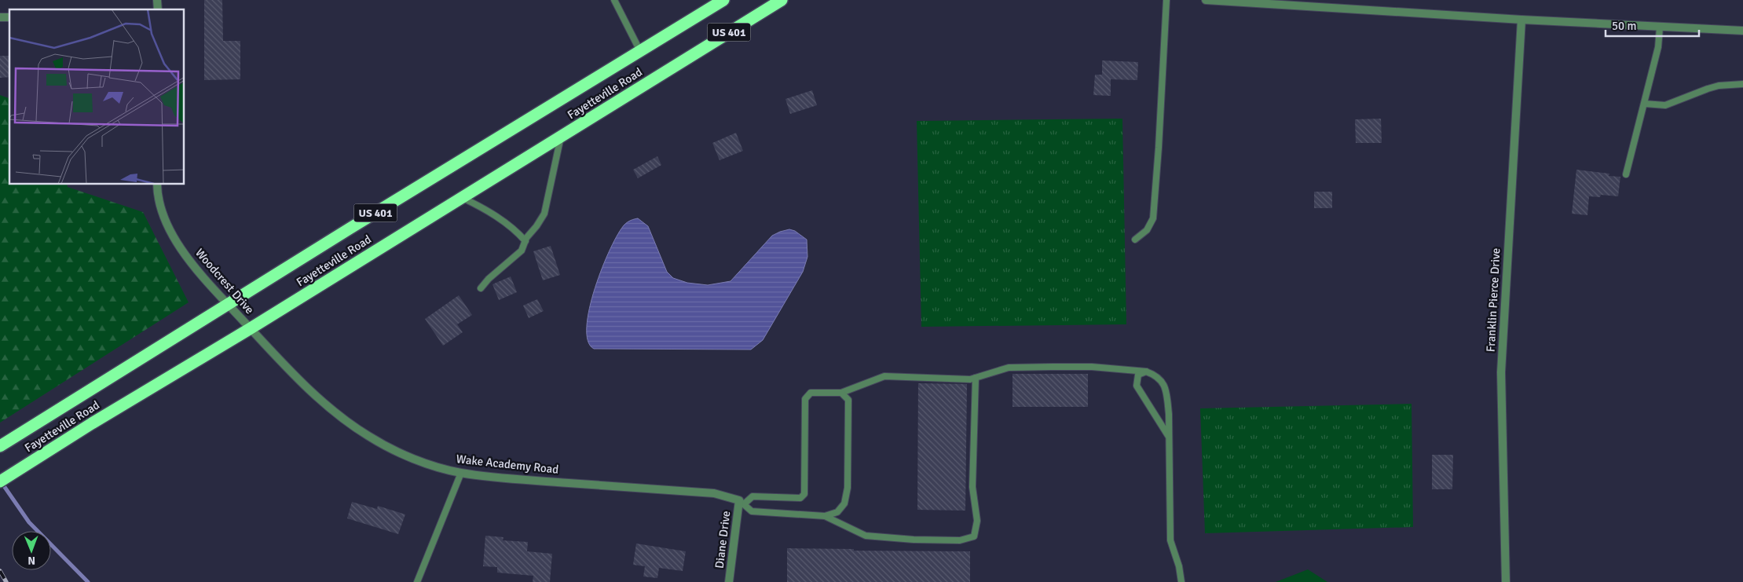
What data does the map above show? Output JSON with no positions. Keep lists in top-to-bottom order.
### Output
{
  "streets": {
    "highway": ["US 401", "Fayetteville Road"],
    "street": [
      "Woodcrest Drive",
      "Franklin Pierce Drive",
      "Wake Academy Road",
      "Diane Drive"
    ]
  },
  "crossings": [
    ["Fayetteville Road", "Woodcrest Drive"],
    ["Fayetteville Road", "Wake Academy Road"],
    ["Woodcrest Drive", "Wake Academy Road"],
    ["Wake Academy Road", "Diane Drive"]
  ],
  "scale_bar": "50 m",
  "north": "bottom"
}
